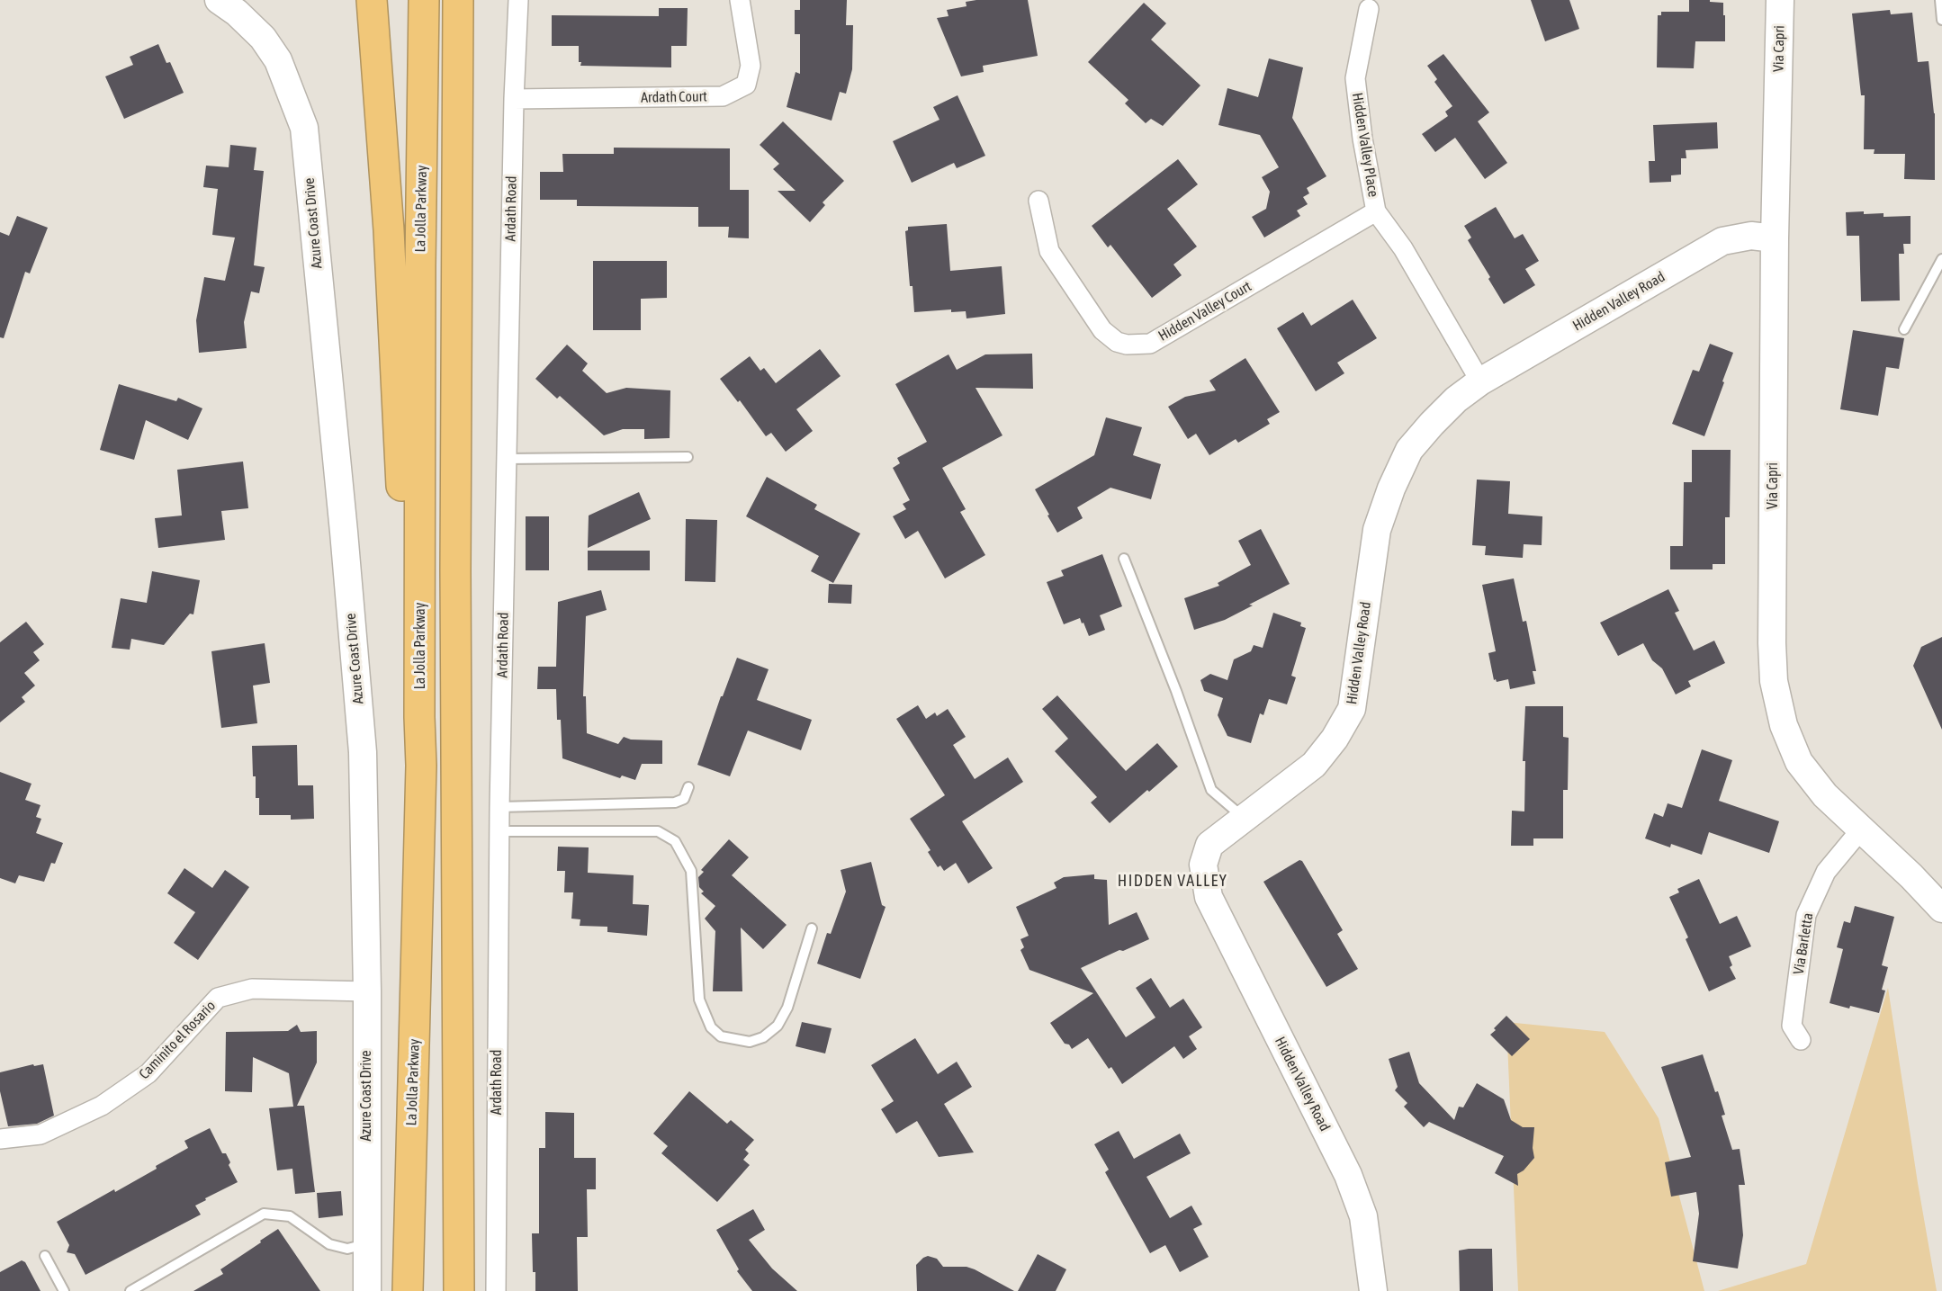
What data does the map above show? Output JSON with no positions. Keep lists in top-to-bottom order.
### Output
{
  "streets": {
    "highway": ["La Jolla Parkway"],
    "street": [
      "Via Capri",
      "Ardath Court",
      "Hidden Valley Place",
      "Ardath Road",
      "Azure Coast Drive",
      "Hidden Valley Road",
      "Hidden Valley Court",
      "Via Barletta",
      "Caminito el Rosario"
    ]
  },
  "crossings": [
    ["Via Capri", "Hidden Valley Road"],
    ["Via Capri", "Via Barletta"],
    ["Ardath Court", "Ardath Road"],
    ["Hidden Valley Place", "Hidden Valley Road"],
    ["Hidden Valley Place", "Hidden Valley Court"],
    ["Azure Coast Drive", "Caminito el Rosario"]
  ],
  "districts": ["HIDDEN VALLEY"]
}
